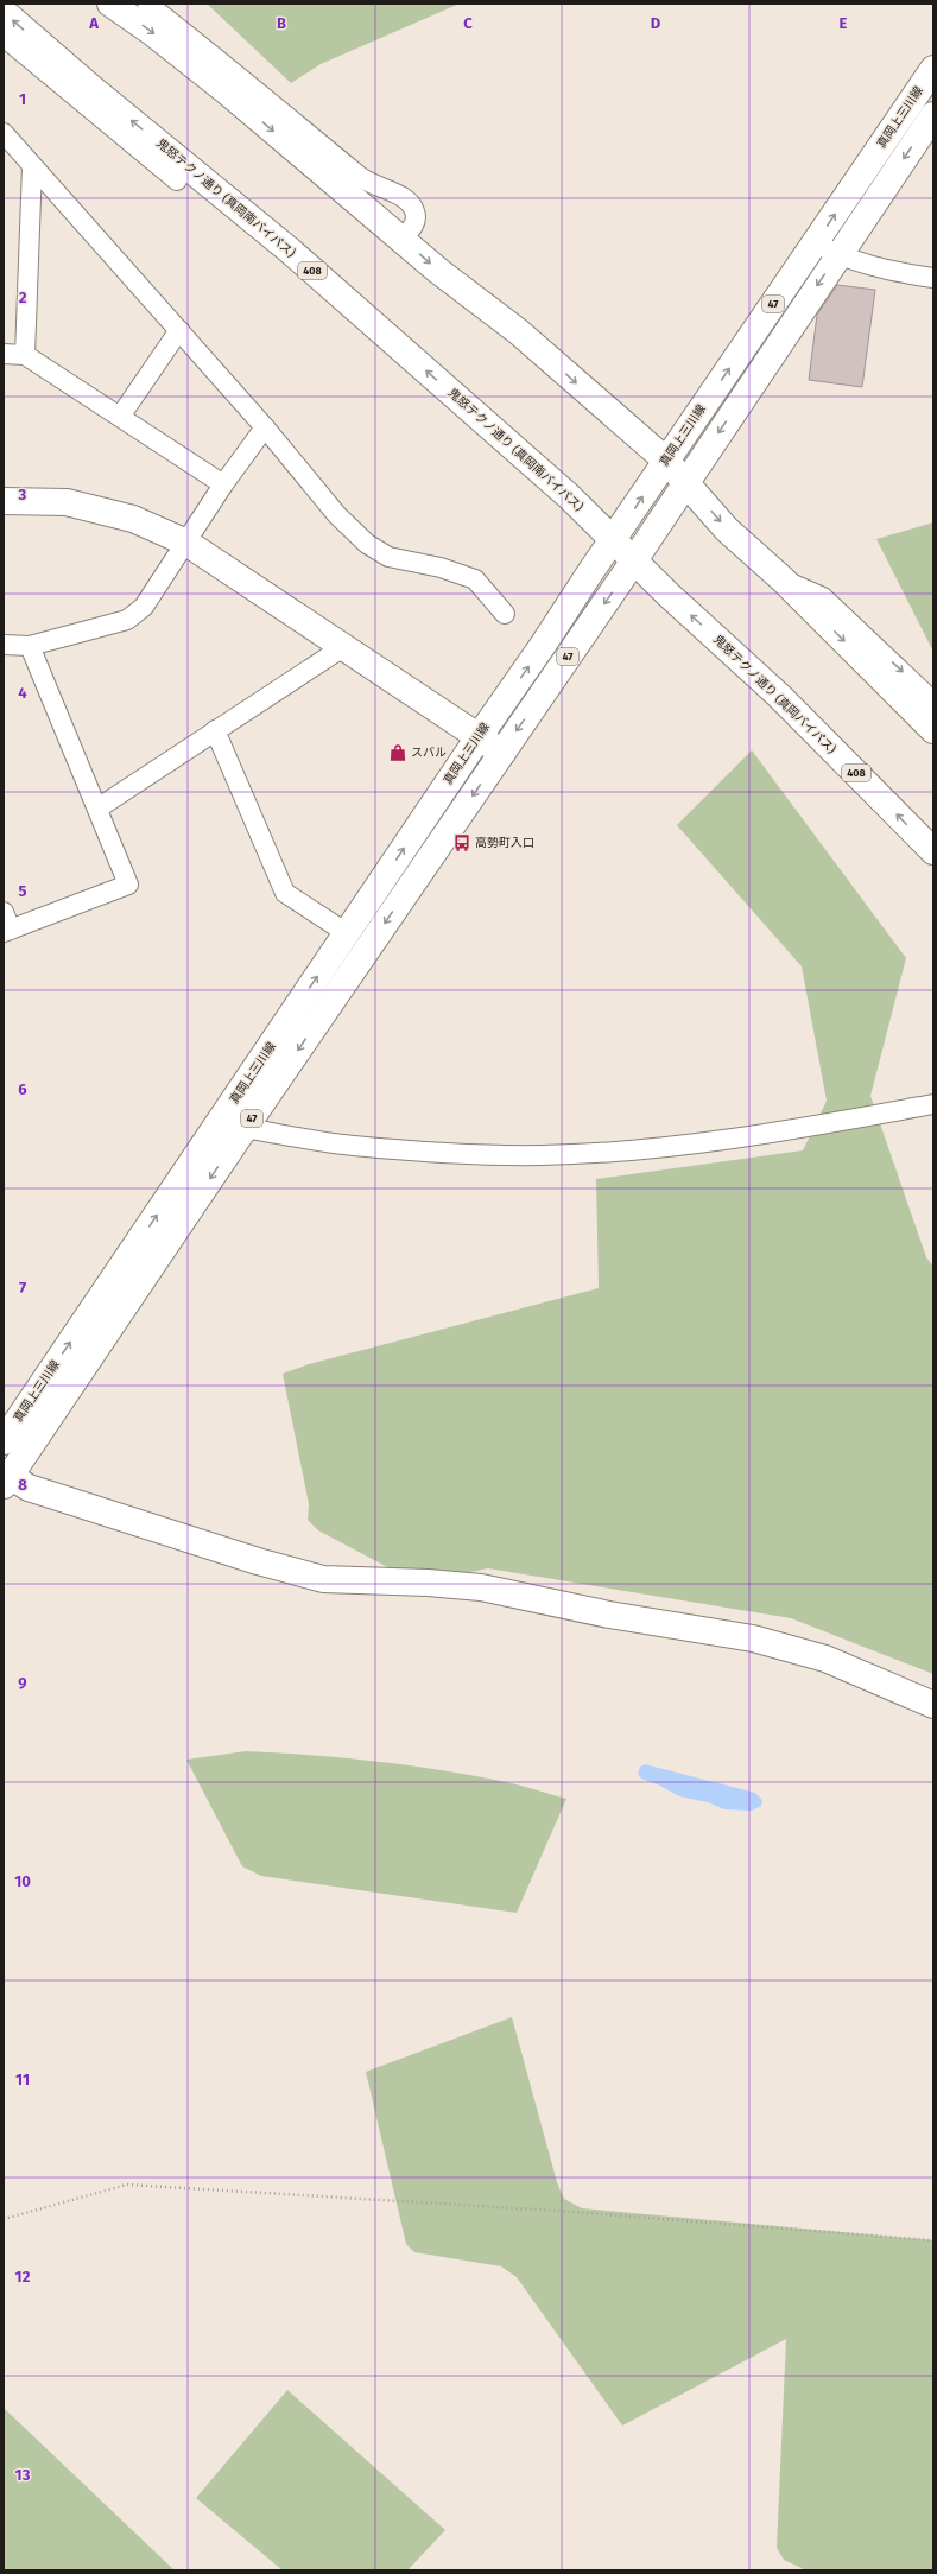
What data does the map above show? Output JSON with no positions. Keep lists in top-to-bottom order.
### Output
{
  "streets": {
    "main road": [
      "真岡上三川線",
      "鬼怒テクノ通り (真岡南バイパス)",
      "408",
      "47",
      "鬼怒テクノ通り (真岡バイパス)"
    ]
  },
  "crossings": [
    ["真岡上三川線", "鬼怒テクノ通り (真岡南バイパス)"],
    ["真岡上三川線", "鬼怒テクノ通り (真岡バイパス)"],
    ["鬼怒テクノ通り (真岡南バイパス)", "鬼怒テクノ通り (真岡バイパス)"]
  ],
  "places": {
    "shop": ["スバル"],
    "bus stop": ["高勢町入口"]
  },
  "grid": {
    "columns": [
      "A",
      "B",
      "C",
      "D",
      "E"
    ],
    "rows": [
      "1",
      "2",
      "3",
      "4",
      "5",
      "6",
      "7",
      "8",
      "9",
      "10",
      "11",
      "12",
      "13"
    ]
  }
}
